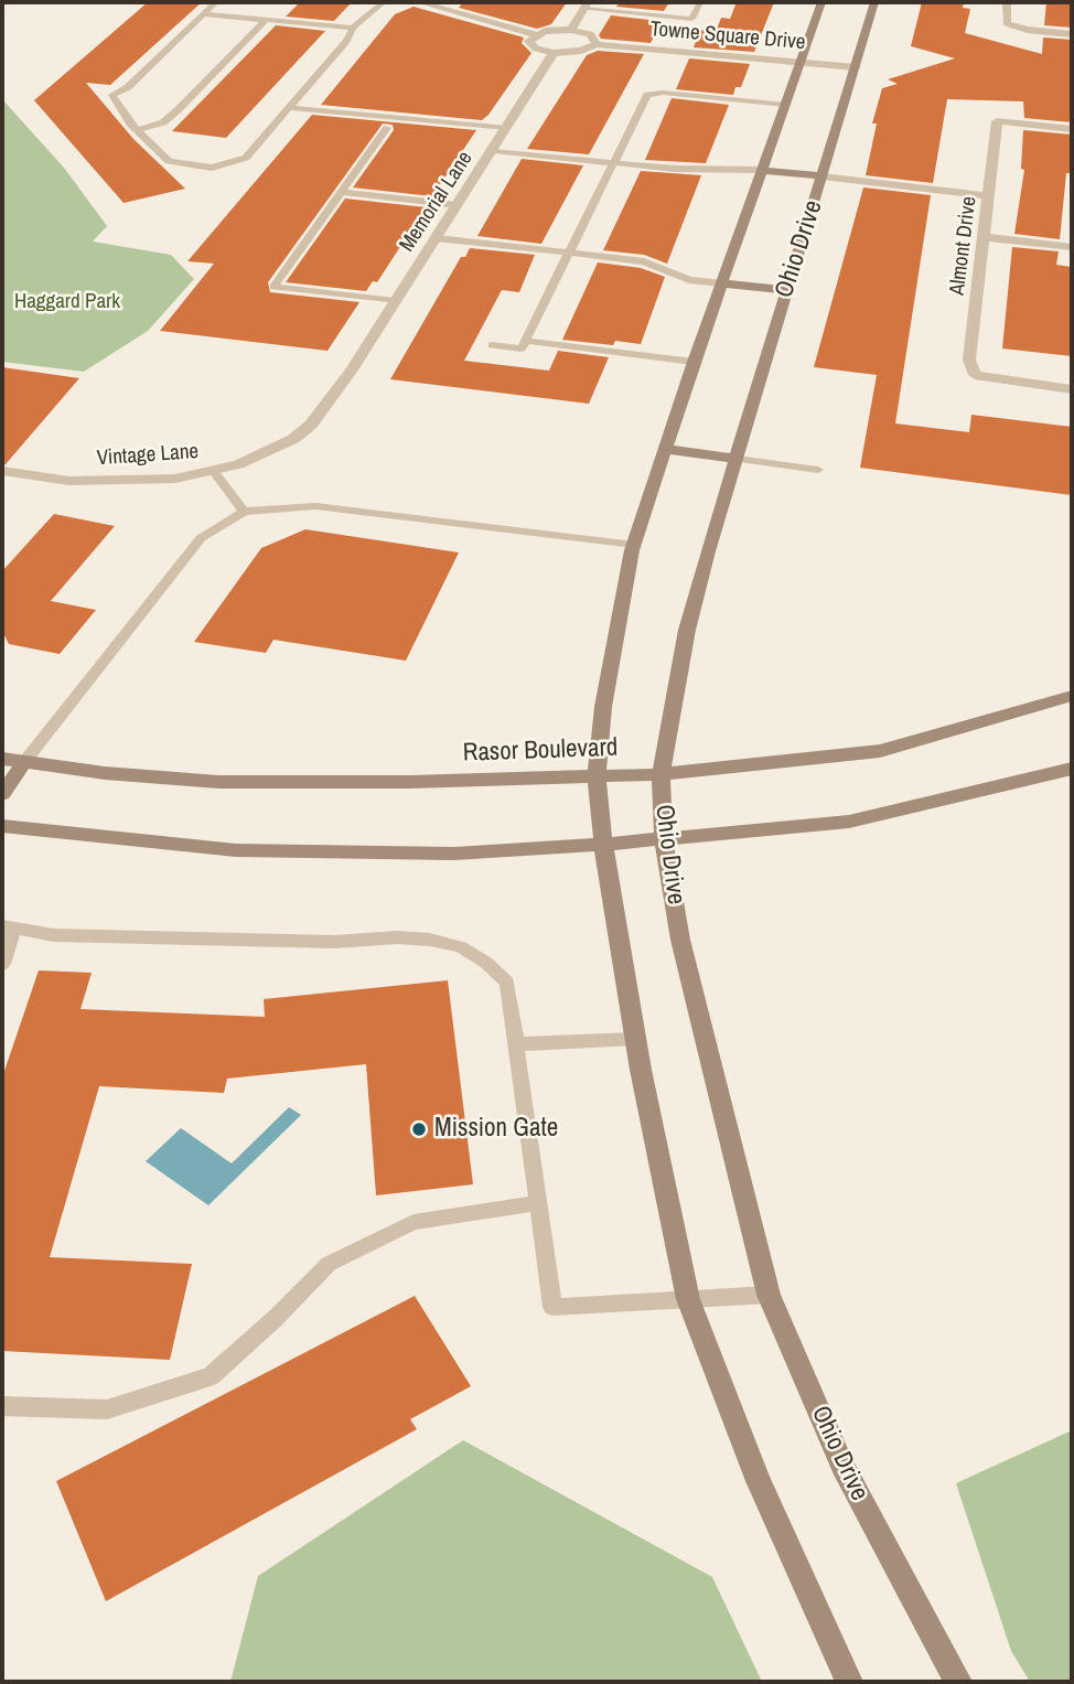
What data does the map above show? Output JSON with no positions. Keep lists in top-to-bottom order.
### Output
{
  "streets": {
    "main road": ["Ohio Drive", "Rasor Boulevard"],
    "street": [
      "Towne Square Drive",
      "Memorial Lane",
      "Almont Drive",
      "Vintage Lane"
    ]
  },
  "crossings": [
    ["Towne Square Drive", "Ohio Drive"],
    ["Memorial Lane", "Vintage Lane"],
    ["Ohio Drive", "Rasor Boulevard"]
  ],
  "parks": ["Haggard Park"],
  "places": ["Mission Gate"]
}
